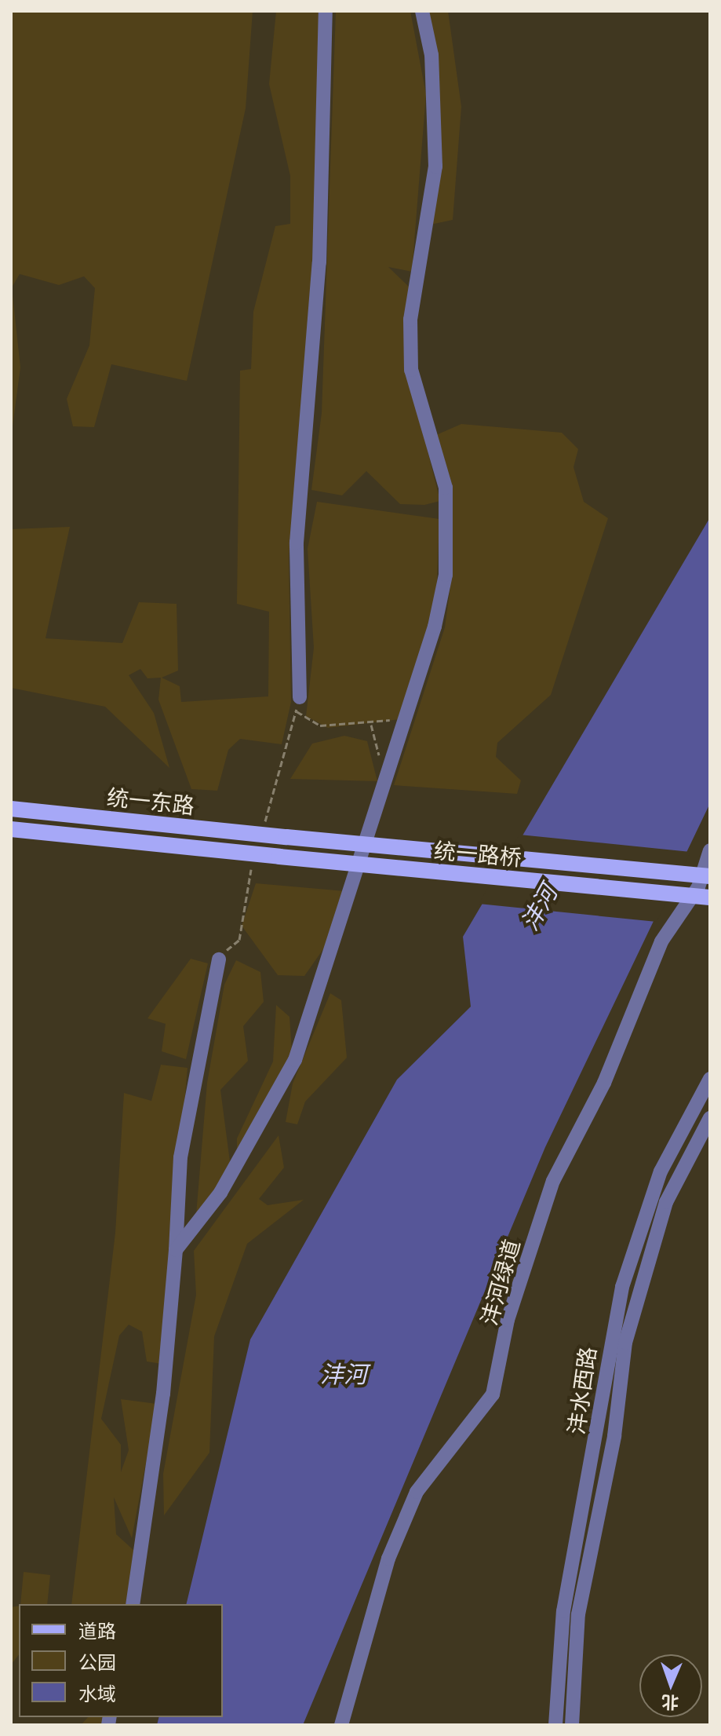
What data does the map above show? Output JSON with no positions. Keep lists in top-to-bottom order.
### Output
{
  "streets": {
    "main road": ["统一东路", "统一路桥"],
    "street": ["沣河绿道", "沣水西路"]
  },
  "crossings": [
    ["统一东路", "统一路桥"]
  ],
  "water": ["沣河"],
  "legend": ["道路", "公园", "水域"],
  "north": "bottom"
}
